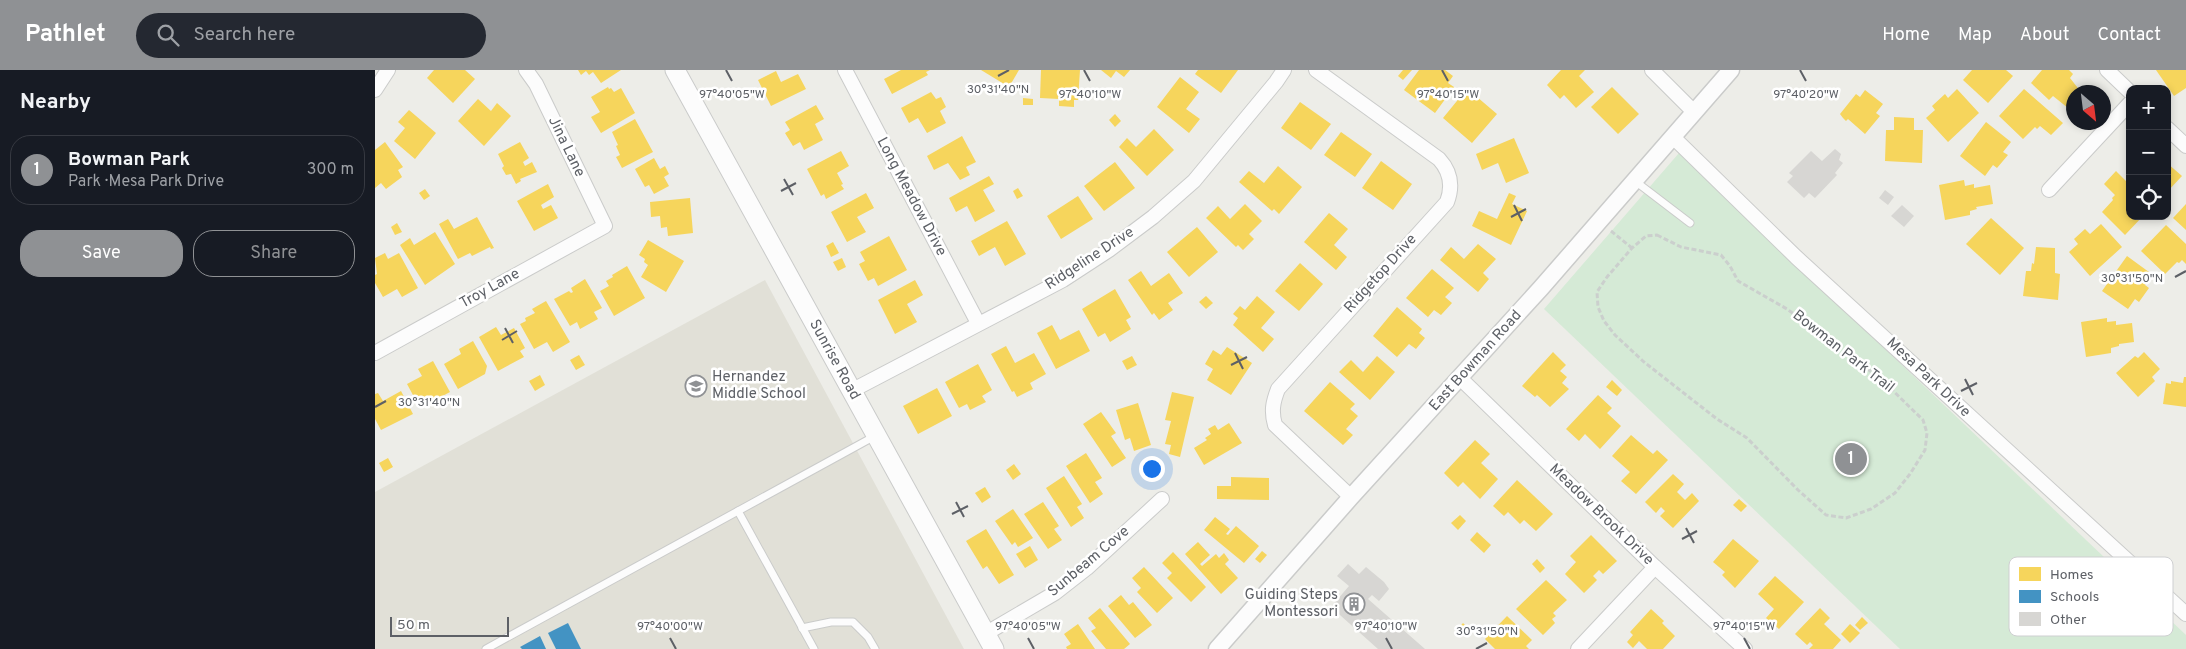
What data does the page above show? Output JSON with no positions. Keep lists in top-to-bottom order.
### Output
{
  "streets": {
    "main road": ["Sunrise Road"],
    "street": [
      "Jina Lane",
      "Long Meadow Drive",
      "Ridgeline Drive",
      "Ridgetop Drive",
      "Troy Lane",
      "East Bowman Road",
      "Mesa Park Drive",
      "Meadow Brook Drive",
      "Sunbeam Cove"
    ],
    "path": ["Bowman Park Trail"]
  },
  "crossings": [
    ["Jina Lane", "Troy Lane"],
    ["Long Meadow Drive", "Ridgeline Drive"],
    ["Ridgeline Drive", "Sunrise Road"],
    ["Ridgetop Drive", "East Bowman Road"],
    ["Sunrise Road", "Sunbeam Cove"],
    ["East Bowman Road", "Mesa Park Drive"],
    ["East Bowman Road", "Meadow Brook Drive"]
  ],
  "places": {
    "school or university": ["Hernandez Middle School"],
    "building": ["Guiding Steps Montessori"]
  },
  "legend": ["Homes", "Schools", "Other"],
  "scale_bar": "50 m",
  "north": "bottom right",
  "page": {
    "header": "Pathlet",
    "search": "Search here",
    "nav": [
      "Home",
      "Map",
      "About",
      "Contact"
    ],
    "heading": "Nearby",
    "map_buttons": ["+", "−"],
    "list": [
      {
        "mark": "1",
        "name": "Bowman Park",
        "note": "Park · Mesa Park Drive",
        "value": "300 m"
      }
    ],
    "buttons": ["Save", "Share"],
    "pins": "1",
    "scale": "50 m"
  },
  "coordinates": [
    "30°31'40\"N",
    "97°40'05\"W",
    "97°40'10\"W",
    "97°40'15\"W",
    "97°40'20\"W",
    "30°31'50\"N",
    "97°40'00\"W"
  ]
}
